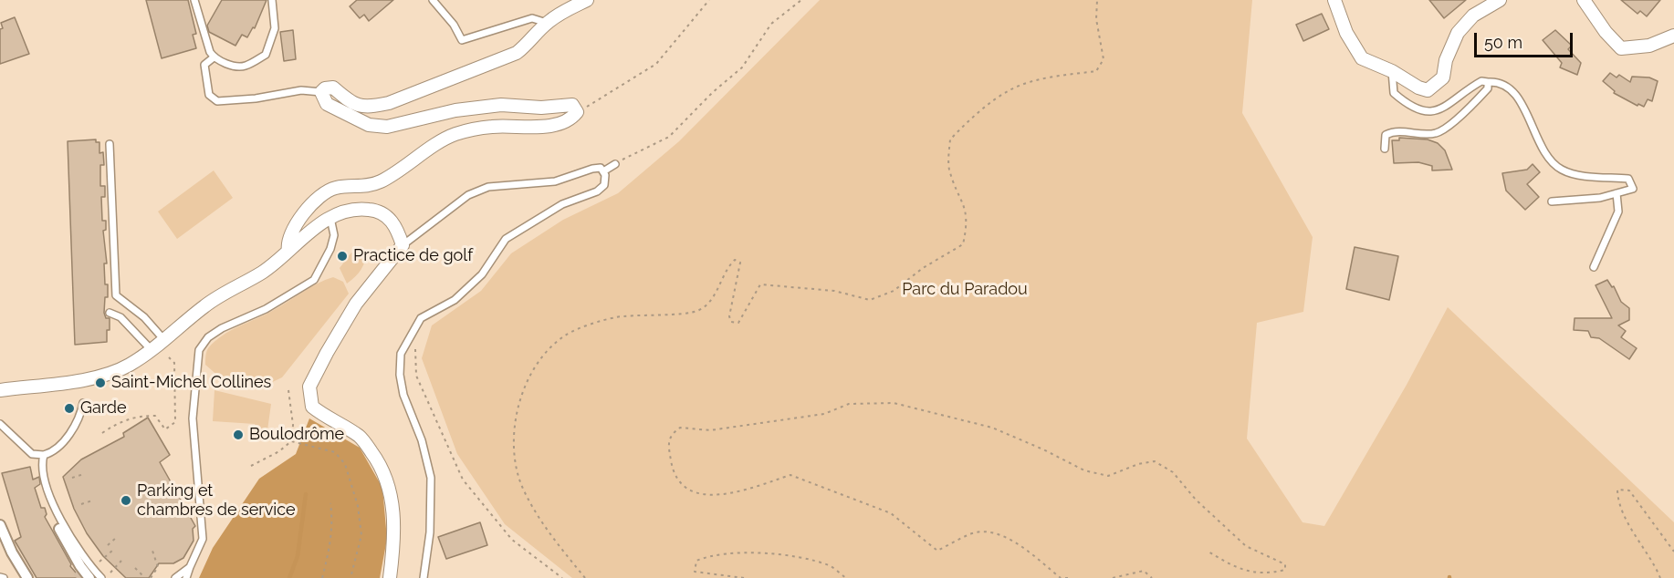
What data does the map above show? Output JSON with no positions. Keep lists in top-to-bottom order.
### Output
{
  "parks": ["Parc du Paradou"],
  "places": [
    "Practice de golf",
    "Saint-Michel Collines",
    "Garde",
    "Boulodrôme",
    "Parking et chambres de service"
  ],
  "scale_bar": "50 m"
}
